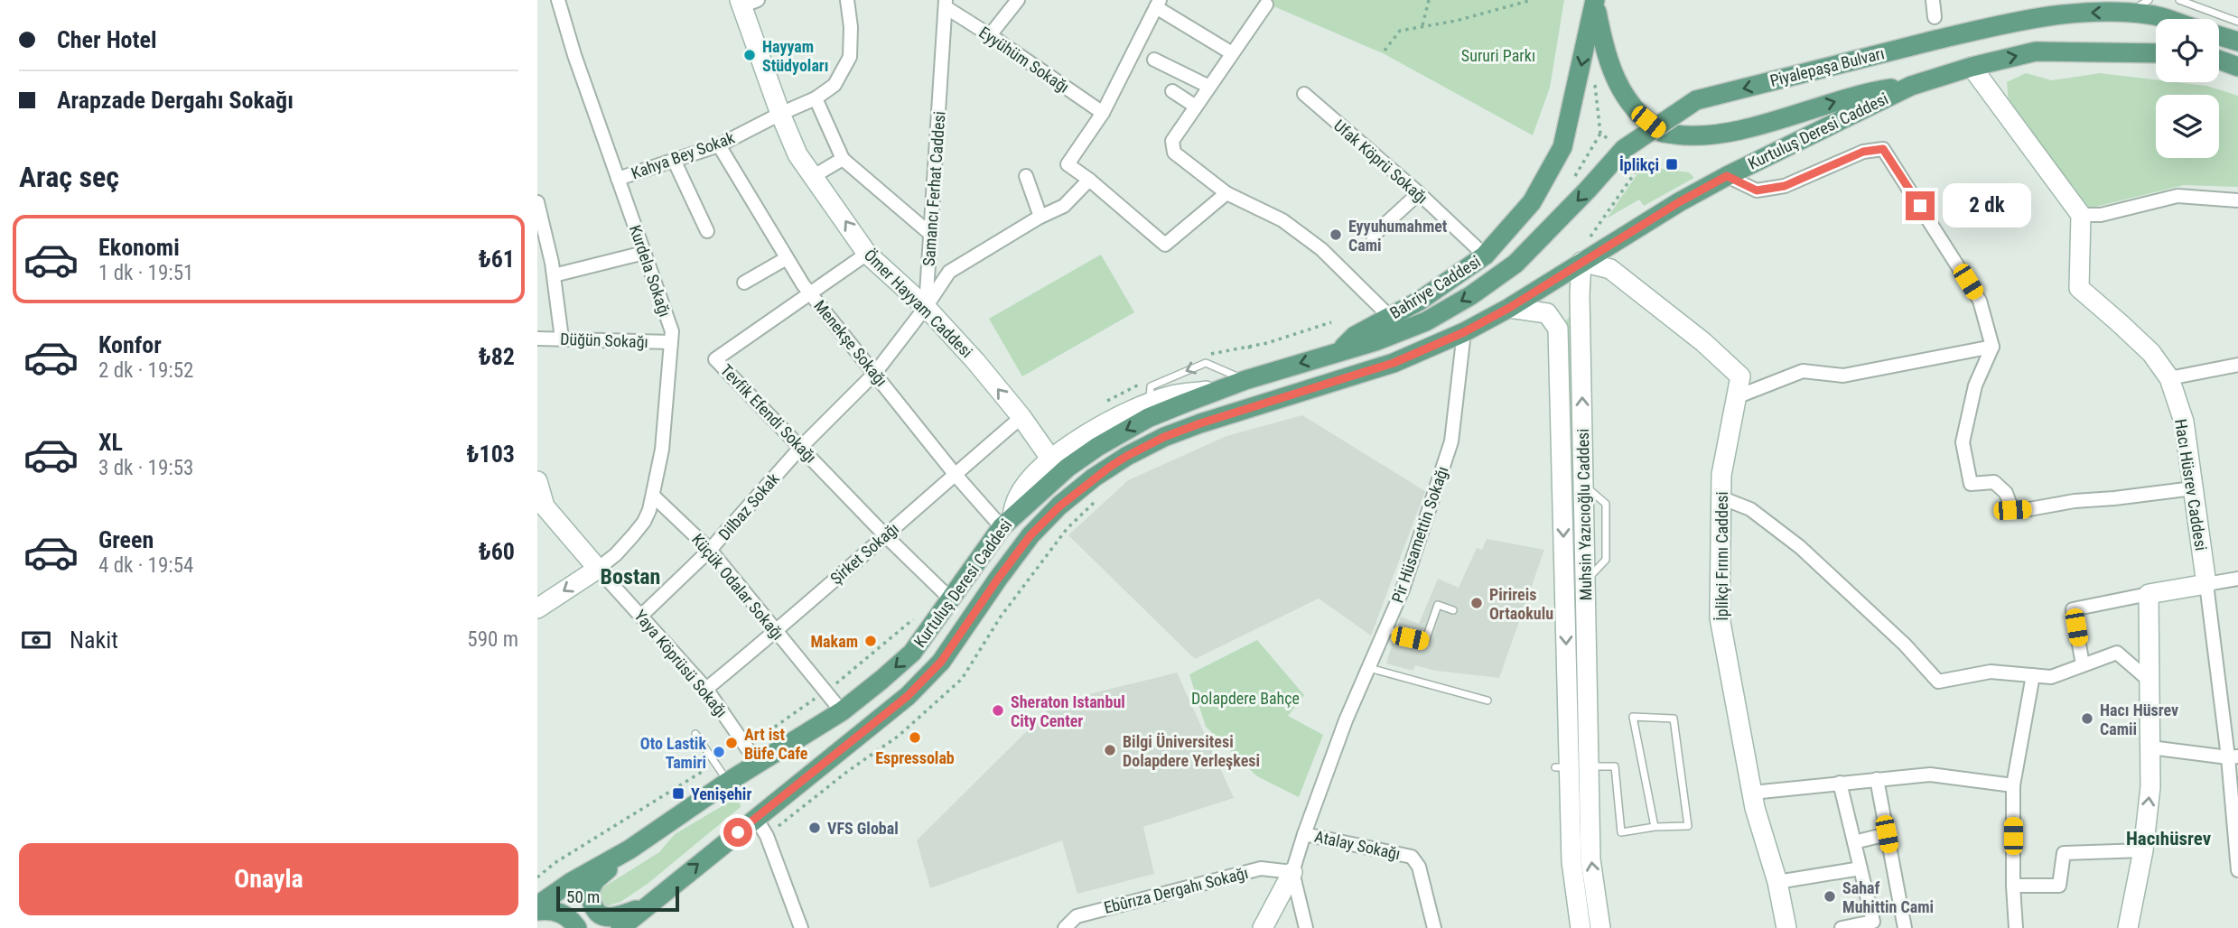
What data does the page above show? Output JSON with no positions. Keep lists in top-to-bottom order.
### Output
{
  "streets": {
    "main road": ["Piyalepaşa Bulvarı", "Kurtuluş Deresi Caddesi", "Bahriye Caddesi"],
    "street": [
      "Eyyühüm Sokağı",
      "Kahya Bey Sokak",
      "Ufak Köprü Sokağı",
      "Samancı Ferhat Caddesi",
      "Kurdela Sokağı",
      "Ömer Hayyam Caddesi",
      "Düğün Sokağı",
      "Menekşe Sokağı",
      "Tevfik Efendi Sokağı",
      "Hacı Hüsrev Caddesi",
      "Dilbaz Sokak",
      "Muhsin Yazıcıoğlu Caddesi",
      "Pir Hüsamettin Sokağı",
      "Şirket Sokağı",
      "İplikçi Fırını Caddesi",
      "Küçük Odalar Sokağı",
      "Yaya Köprüsü Sokağı",
      "Atalay Sokağı",
      "Ebûrıza Dergahı Sokağı"
    ]
  },
  "crossings": [
    ["Eyyühüm Sokağı", "Samancı Ferhat Caddesi"],
    ["Piyalepaşa Bulvarı", "Kurtuluş Deresi Caddesi"],
    ["Kurtuluş Deresi Caddesi", "Bahriye Caddesi"],
    ["Kurtuluş Deresi Caddesi", "Menekşe Sokağı"],
    ["Kurtuluş Deresi Caddesi", "Tevfik Efendi Sokağı"],
    ["Kurtuluş Deresi Caddesi", "Muhsin Yazıcıoğlu Caddesi"],
    ["Kurtuluş Deresi Caddesi", "Pir Hüsamettin Sokağı"],
    ["Kurtuluş Deresi Caddesi", "İplikçi Fırını Caddesi"],
    ["Kurtuluş Deresi Caddesi", "Küçük Odalar Sokağı"],
    ["Kurtuluş Deresi Caddesi", "Yaya Köprüsü Sokağı"],
    ["Kahya Bey Sokak", "Kurdela Sokağı"],
    ["Kahya Bey Sokak", "Ömer Hayyam Caddesi"],
    ["Kahya Bey Sokak", "Menekşe Sokağı"],
    ["Ufak Köprü Sokağı", "Bahriye Caddesi"],
    ["Samancı Ferhat Caddesi", "Ömer Hayyam Caddesi"],
    ["Samancı Ferhat Caddesi", "Dilbaz Sokak"],
    ["Kurdela Sokağı", "Düğün Sokağı"],
    ["Kurdela Sokağı", "Küçük Odalar Sokağı"],
    ["Kurdela Sokağı", "Yaya Köprüsü Sokağı"],
    ["Ömer Hayyam Caddesi", "Tevfik Efendi Sokağı"],
    ["Ömer Hayyam Caddesi", "Dilbaz Sokak"],
    ["Ömer Hayyam Caddesi", "Şirket Sokağı"],
    ["Menekşe Sokağı", "Tevfik Efendi Sokağı"],
    ["Menekşe Sokağı", "Dilbaz Sokak"],
    ["Menekşe Sokağı", "Şirket Sokağı"],
    ["Tevfik Efendi Sokağı", "Dilbaz Sokak"],
    ["Tevfik Efendi Sokağı", "Şirket Sokağı"],
    ["Dilbaz Sokak", "Küçük Odalar Sokağı"],
    ["Dilbaz Sokak", "Yaya Köprüsü Sokağı"],
    ["Muhsin Yazıcıoğlu Caddesi", "İplikçi Fırını Caddesi"],
    ["Pir Hüsamettin Sokağı", "Atalay Sokağı"],
    ["Pir Hüsamettin Sokağı", "Ebûrıza Dergahı Sokağı"],
    ["Şirket Sokağı", "Küçük Odalar Sokağı"],
    ["Şirket Sokağı", "Yaya Köprüsü Sokağı"]
  ],
  "districts": ["Bostan", "Hacıhüsrev"],
  "parks": ["Sururi Parkı", "Dolapdere Bahçe"],
  "places": {
    "other": [
      "Hayyam Stüdyoları",
      "Eyyuhumahmet Cami",
      "Pirireis Ortaokulu",
      "Makam",
      "Sheraton Istanbul City Center",
      "Hacı Hüsrev Camii",
      "Espressolab",
      "Art ist Büfe Cafe",
      "Bilgi Üniversitesi Dolapdere Yerleşkesi",
      "Oto Lastik Tamiri",
      "VFS Global",
      "Sahaf Muhittin Cami"
    ],
    "transit": ["İplikçi", "Yenişehir"]
  },
  "scale_bar": "50 m",
  "page": {
    "banner": ["Cher Hotel", "Arapzade Dergahı Sokağı"],
    "heading": "Araç seç",
    "bubble": "2 dk",
    "list": [
      {
        "name": "Ekonomi",
        "note": "1 dk · 19:51",
        "value": "₺61"
      },
      {
        "name": "Konfor",
        "note": "2 dk · 19:52",
        "value": "₺82"
      },
      {
        "name": "XL",
        "note": "3 dk · 19:53",
        "value": "₺103"
      },
      {
        "name": "Green",
        "note": "4 dk · 19:54",
        "value": "₺60"
      }
    ],
    "pay": ["Nakit", "590 m"],
    "buttons": "Onayla",
    "scale": "50 m"
  }
}
